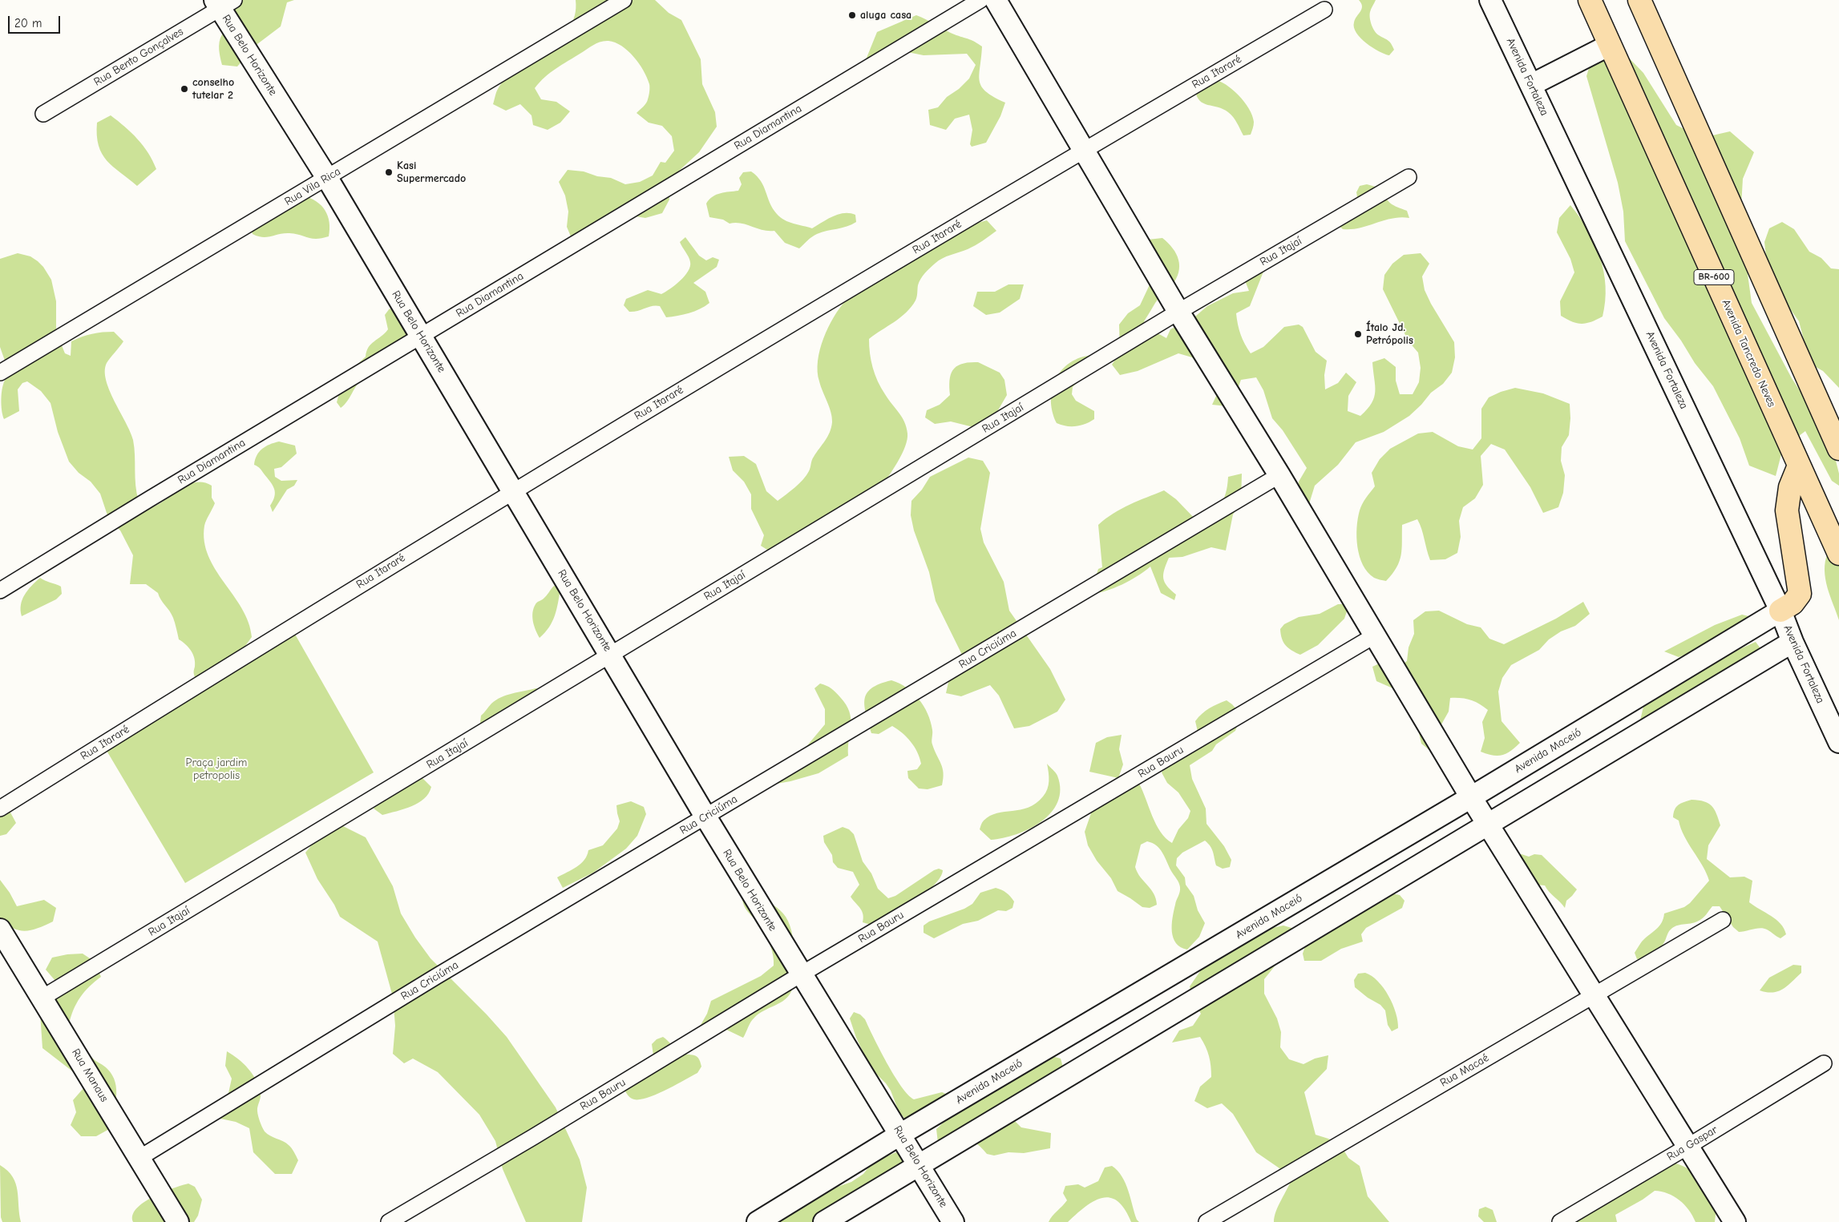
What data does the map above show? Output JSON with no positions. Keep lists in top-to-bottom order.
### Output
{
  "streets": {
    "main road": ["BR-600", "Avenida Tancredo Neves"],
    "street": [
      "Rua Belo Horizonte",
      "Rua Bento Gonçalves",
      "Rua Itararé",
      "Avenida Fortaleza",
      "Rua Diamantina",
      "Rua Vila Rica",
      "Rua Itajaí",
      "Rua Criciúma",
      "Avenida Maceió",
      "Rua Bauru",
      "Rua Macaé",
      "Rua Manaus",
      "Rua Gaspar"
    ]
  },
  "crossings": [
    ["Rua Belo Horizonte", "Rua Bento Gonçalves"],
    ["Rua Belo Horizonte", "Rua Itararé"],
    ["Rua Belo Horizonte", "Rua Diamantina"],
    ["Rua Belo Horizonte", "Rua Vila Rica"],
    ["Rua Belo Horizonte", "Rua Itajaí"],
    ["Rua Belo Horizonte", "Rua Criciúma"],
    ["Rua Belo Horizonte", "Avenida Maceió"],
    ["Rua Belo Horizonte", "Rua Bauru"],
    ["Avenida Fortaleza", "Avenida Maceió"],
    ["Rua Itajaí", "Rua Manaus"],
    ["Rua Criciúma", "Rua Manaus"]
  ],
  "parks": ["Praça jardim petropolis"],
  "places": [
    "aluga casa",
    "conselho tutelar 2",
    "Kasi Supermercado",
    "Ítalo Jd. Petrópolis"
  ],
  "scale_bar": "20 m"
}
